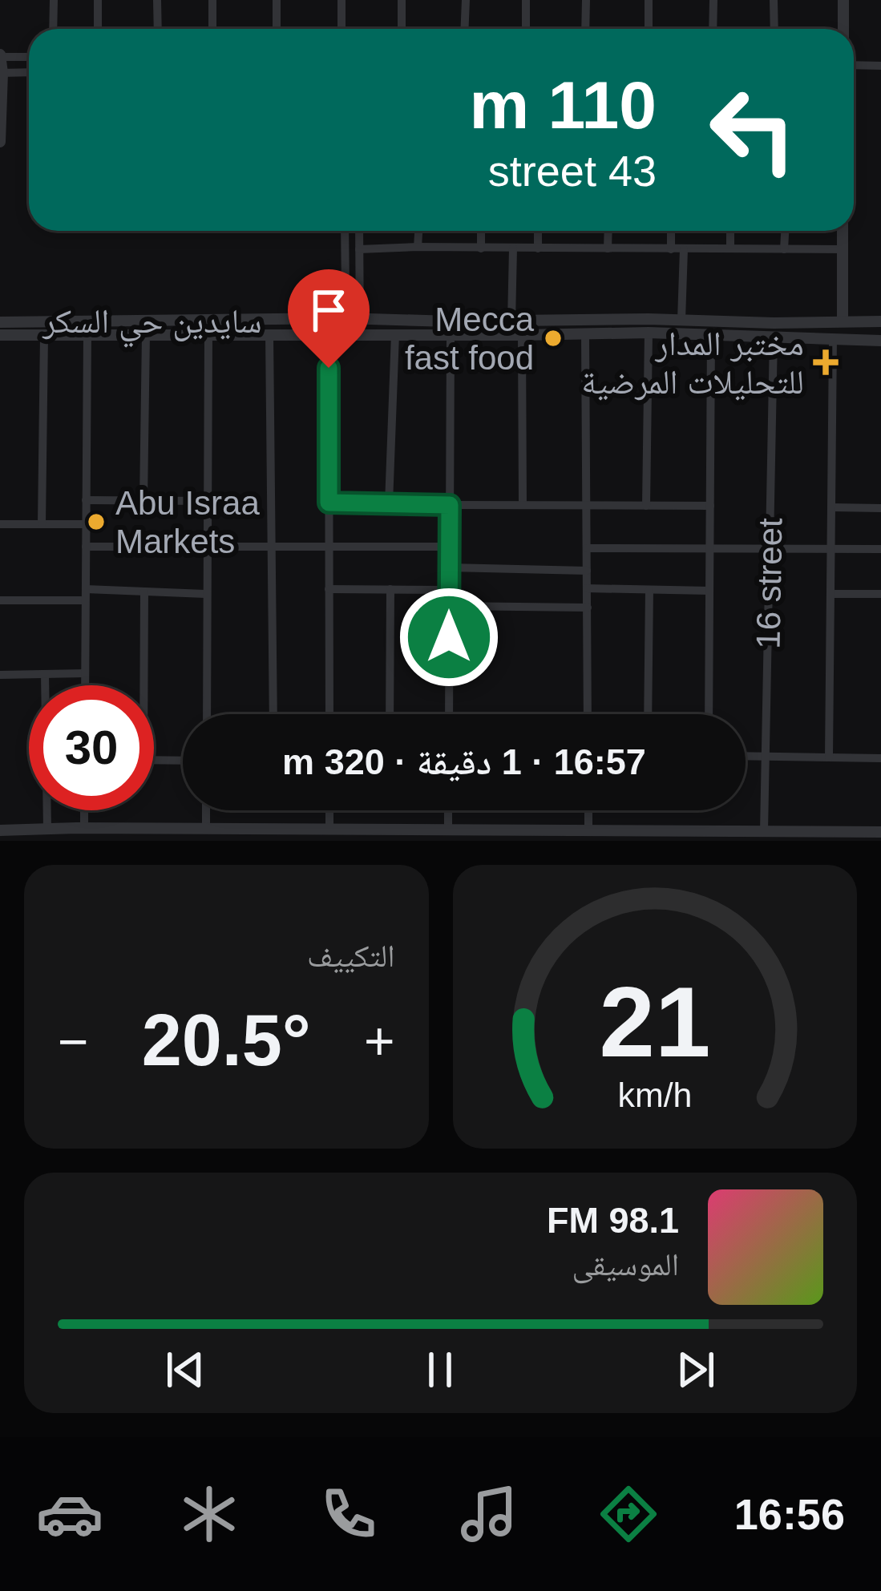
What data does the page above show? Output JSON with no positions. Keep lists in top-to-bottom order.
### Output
{
  "streets": {
    "street": ["سايدين حي السكر", "16 street"]
  },
  "crossings": [
    ["سايدين حي السكر", "16 street"]
  ],
  "places": {
    "other": ["Mecca fast food", "Abu Israa Markets"],
    "health": ["مختبر المدار للتحليلات المرضية"]
  },
  "page": {
    "turn": ["110 m", "43 street"],
    "limit": "30",
    "trip": "16:57 · 1 دقيقة · 320 m",
    "tile": "التكييف",
    "heat": ["−", "20.5°", "+"],
    "song": ["98.1 FM", "الموسيقى"],
    "tabs": "16:56",
    "gauge": ["21", "km/h"]
  }
}
